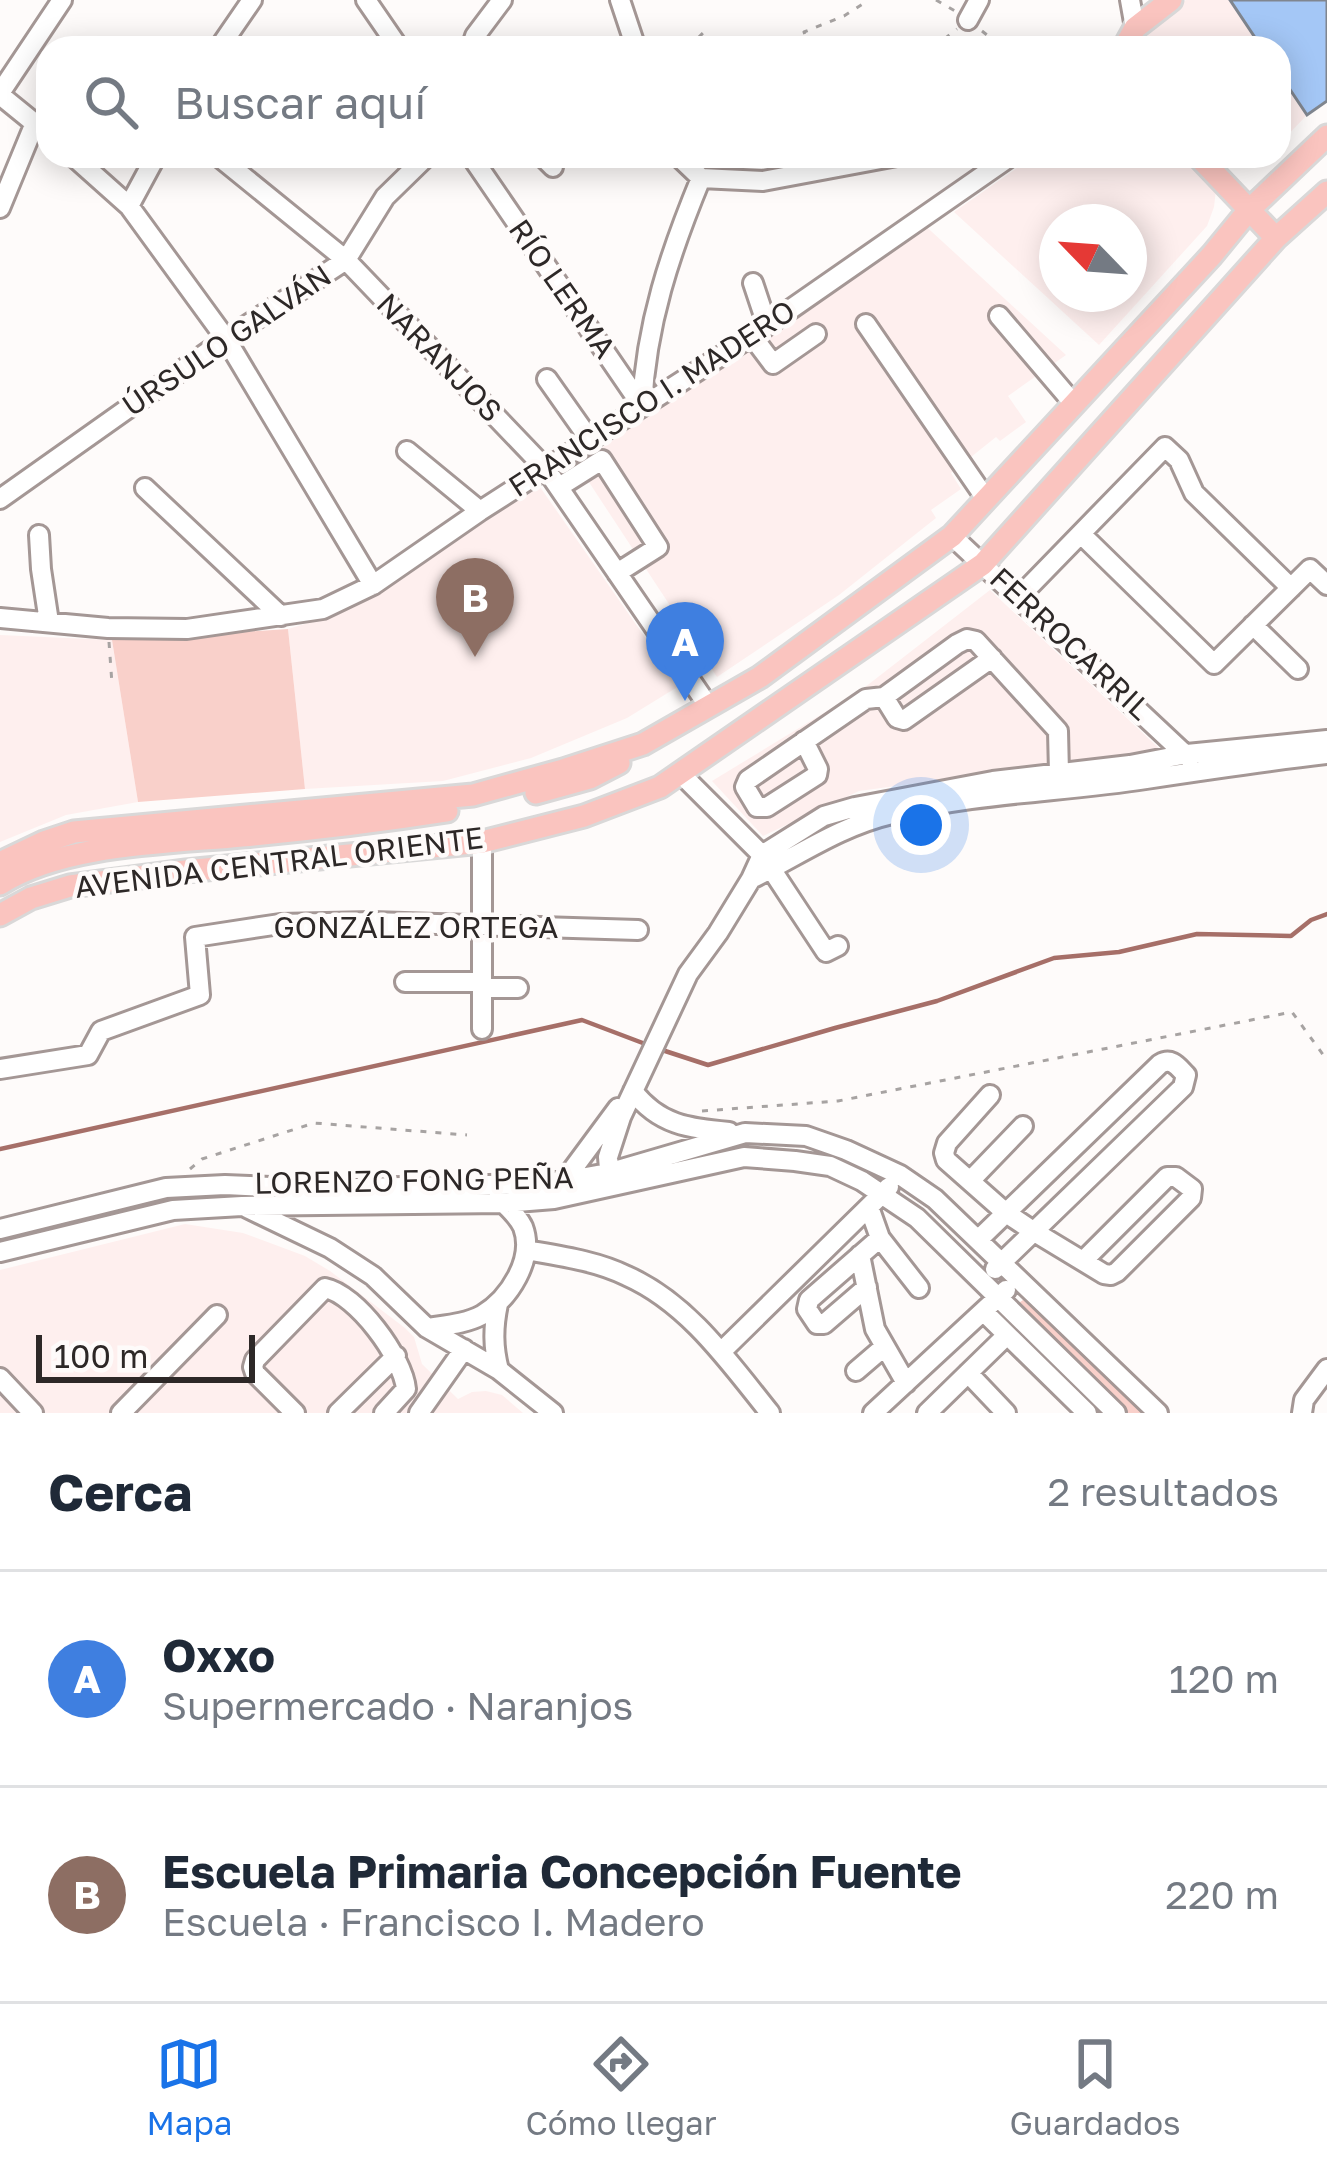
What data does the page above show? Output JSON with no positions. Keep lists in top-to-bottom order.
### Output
{
  "streets": {
    "main road": ["AVENIDA CENTRAL ORIENTE"],
    "street": [
      "RÍO LERMA",
      "ÚRSULO GALVÁN",
      "NARANJOS",
      "FRANCISCO I. MADERO",
      "FERROCARRIL",
      "GONZÁLEZ ORTEGA",
      "LORENZO FONG PEÑA"
    ]
  },
  "crossings": [
    ["RÍO LERMA", "FRANCISCO I. MADERO"],
    ["ÚRSULO GALVÁN", "NARANJOS"],
    ["NARANJOS", "FRANCISCO I. MADERO"],
    ["NARANJOS", "AVENIDA CENTRAL ORIENTE"],
    ["FERROCARRIL", "AVENIDA CENTRAL ORIENTE"],
    ["FERROCARRIL", "LORENZO FONG PEÑA"]
  ],
  "scale_bar": "100 m",
  "north": "top left",
  "page": {
    "search": "Buscar aquí",
    "pins": ["B", "A"],
    "scale": "100 m",
    "heading": ["Cerca", "2 resultados"],
    "list": [
      {
        "mark": "A",
        "name": "Oxxo",
        "note": "Supermercado · Naranjos",
        "value": "120 m"
      },
      {
        "mark": "B",
        "name": "Escuela Primaria Concepción Fuente",
        "note": "Escuela · Francisco I. Madero",
        "value": "220 m"
      }
    ],
    "nav": ["Mapa", "Cómo llegar", "Guardados"]
  }
}
